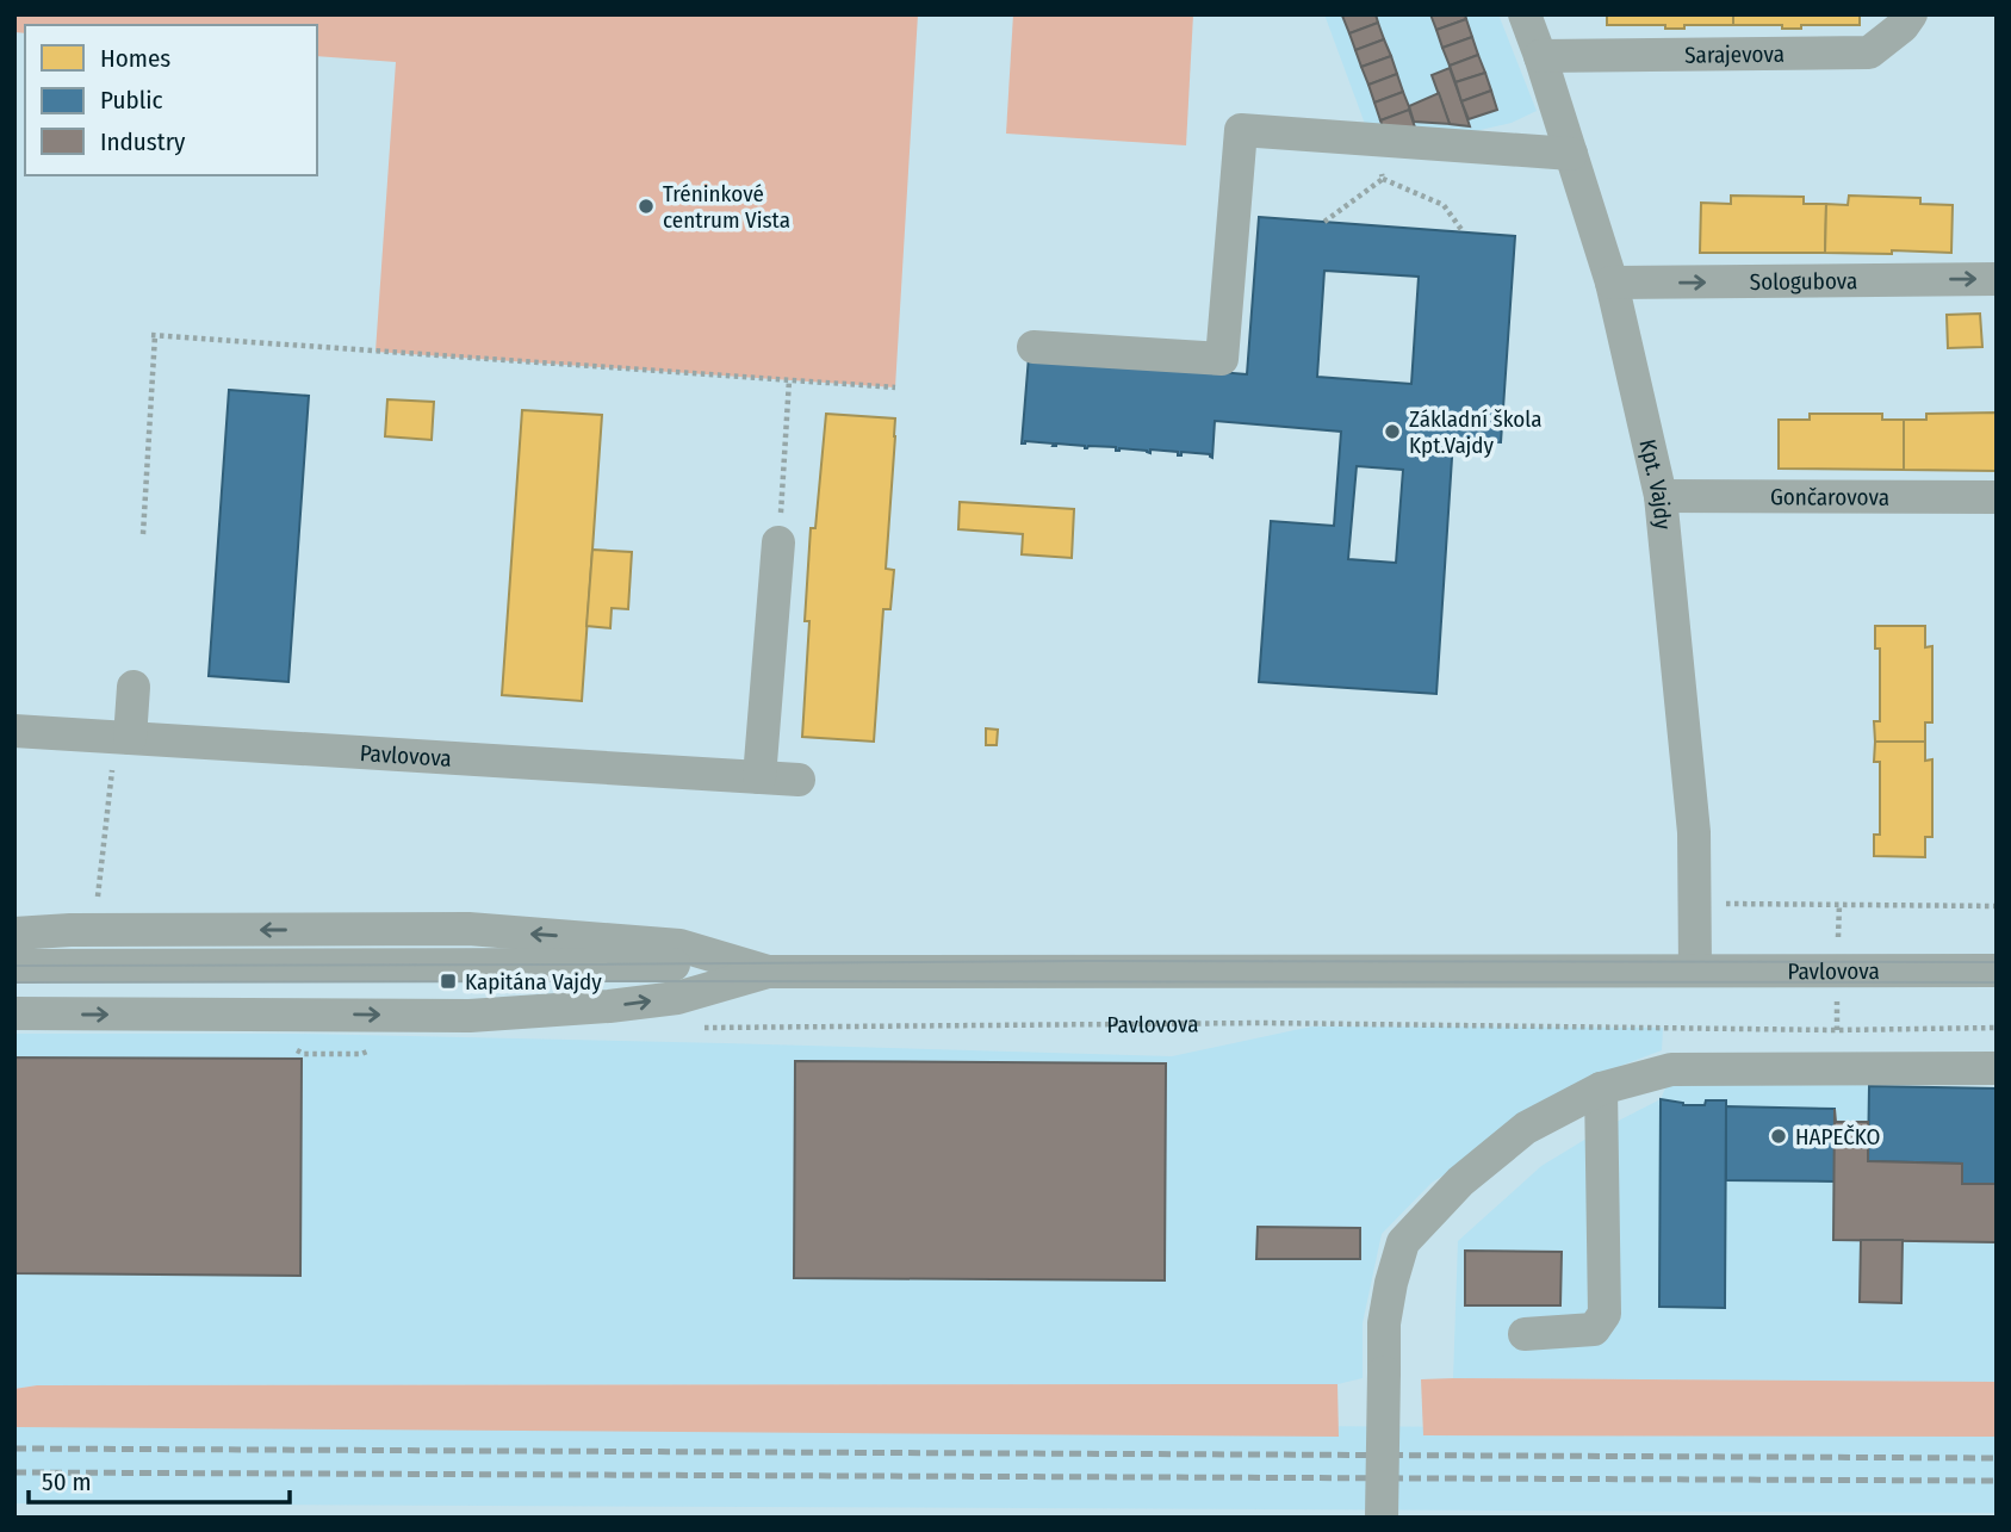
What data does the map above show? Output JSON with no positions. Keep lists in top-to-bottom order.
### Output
{
  "streets": {
    "street": [
      "Sarajevova",
      "Sologubova",
      "Kpt. Vajdy",
      "Gončarovova",
      "Pavlovova"
    ]
  },
  "crossings": [
    ["Sarajevova", "Kpt. Vajdy"],
    ["Sologubova", "Kpt. Vajdy"],
    ["Kpt. Vajdy", "Gončarovova"],
    ["Kpt. Vajdy", "Pavlovova"]
  ],
  "one_way": ["Sologubova"],
  "places": {
    "other": ["Tréninkové centrum Vista", "Základní škola Kpt.Vajdy", "HAPEČKO"],
    "transit": ["Kapitána Vajdy"]
  },
  "legend": ["Homes", "Public", "Industry"],
  "scale_bar": "50 m"
}
